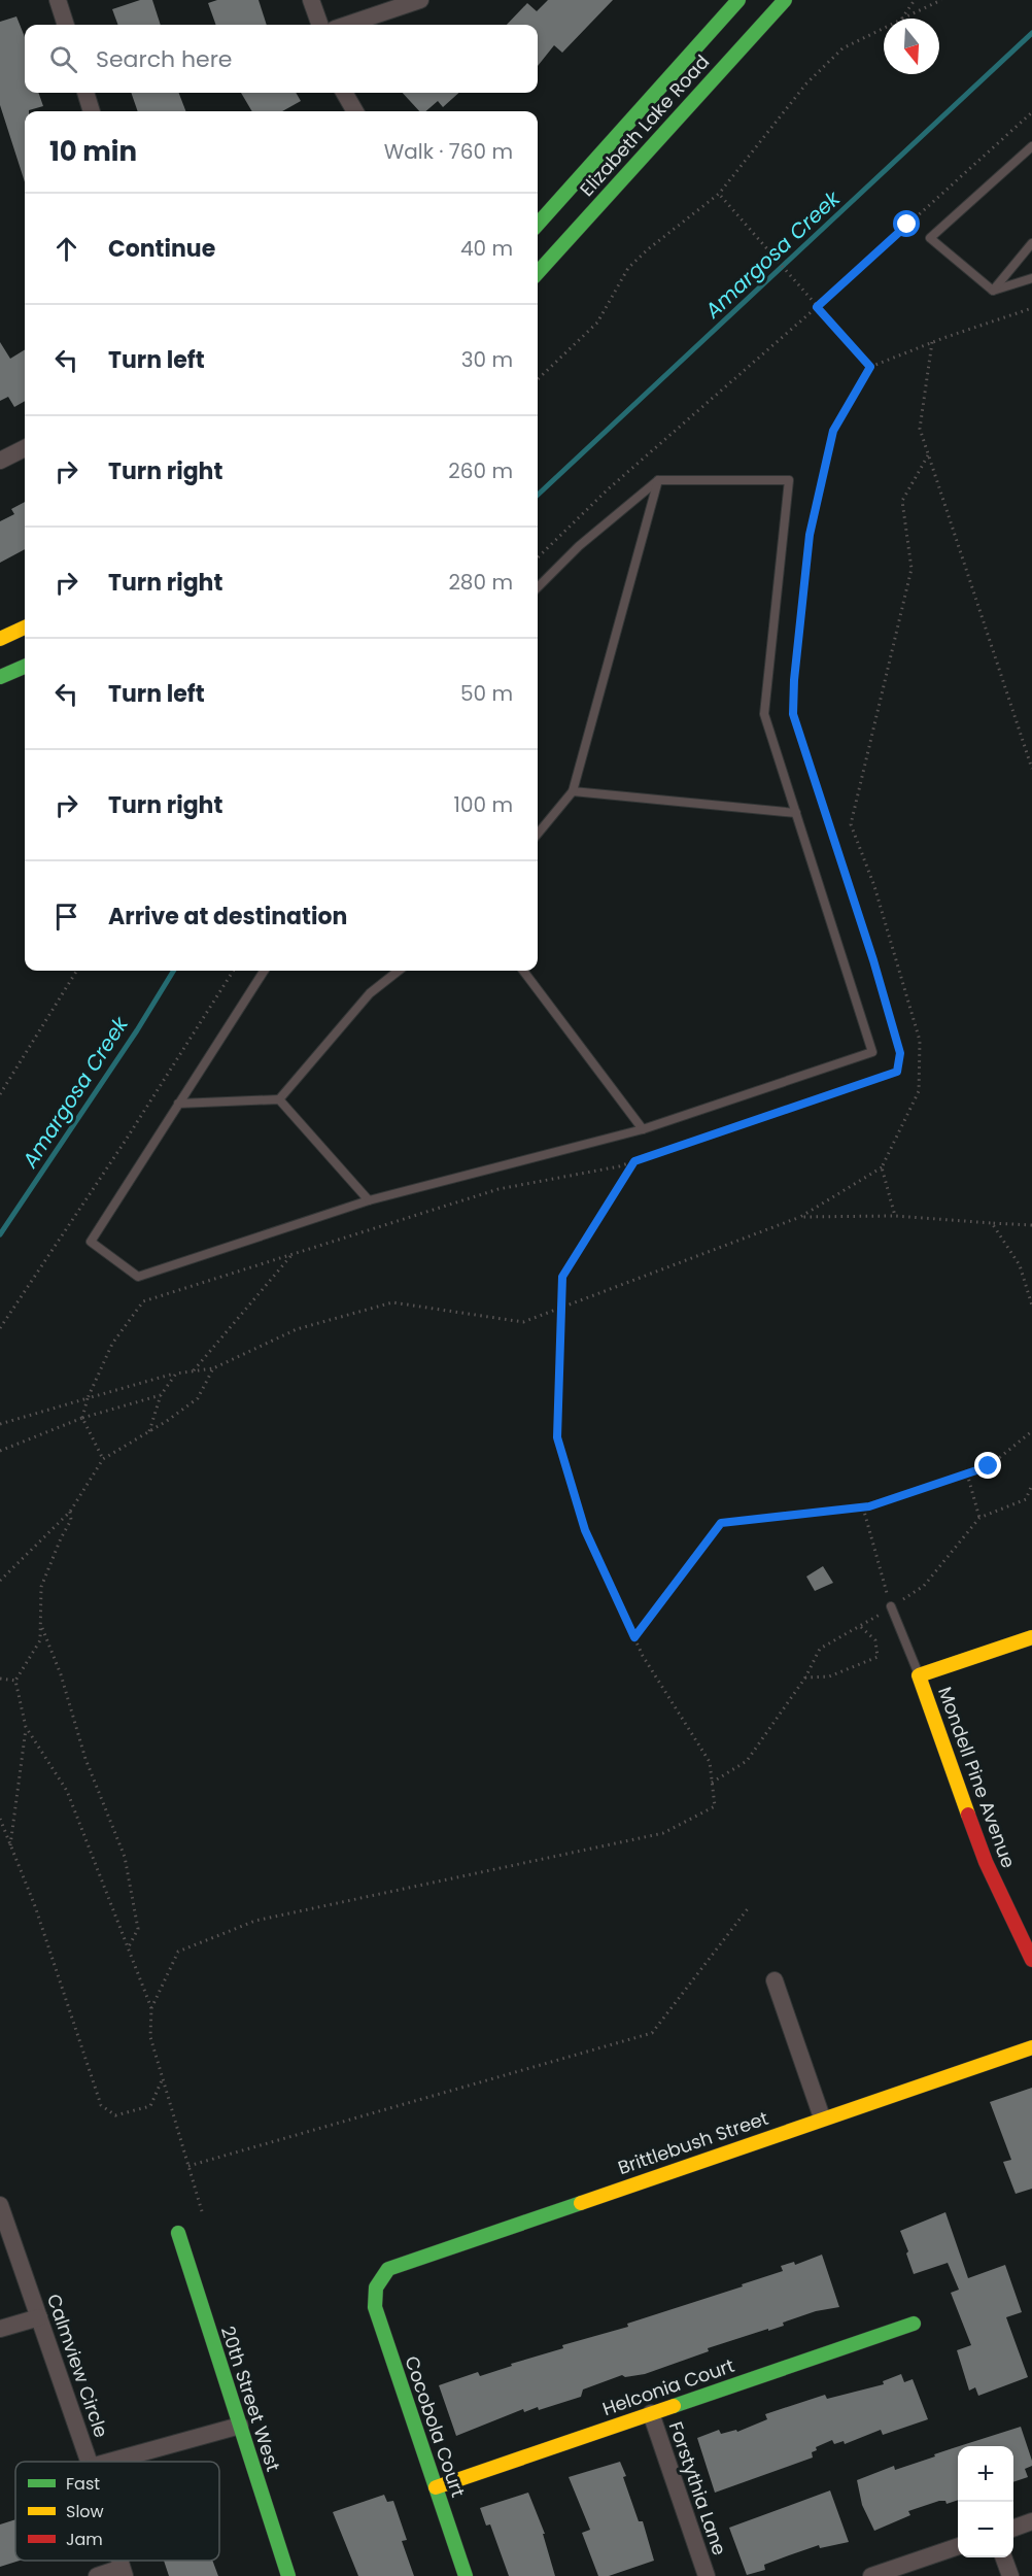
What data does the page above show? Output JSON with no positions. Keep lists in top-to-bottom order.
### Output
{
  "streets": {
    "street": [
      "Elizabeth Lake Road",
      "Mondell Pine Avenue",
      "Brittlebush Street",
      "Calmview Circle",
      "Helconia Court",
      "20th Street West",
      "Cocobola Court",
      "Forstythia Lane"
    ]
  },
  "crossings": [
    ["Brittlebush Street", "Cocobola Court"],
    ["Helconia Court", "Cocobola Court"],
    ["Helconia Court", "Forstythia Lane"]
  ],
  "water": ["Amargosa Creek"],
  "legend": ["Fast", "Slow", "Jam"],
  "north": "bottom",
  "page": {
    "search": "Search here",
    "heading": ["10 min", "Walk · 760 m"],
    "list": [
      ["Continue", "40 m"],
      ["Turn left", "30 m"],
      ["Turn right", "260 m"],
      ["Turn right", "280 m"],
      ["Turn left", "50 m"],
      ["Turn right", "100 m"],
      "Arrive at destination"
    ],
    "map_buttons": ["+", "−"]
  }
}
